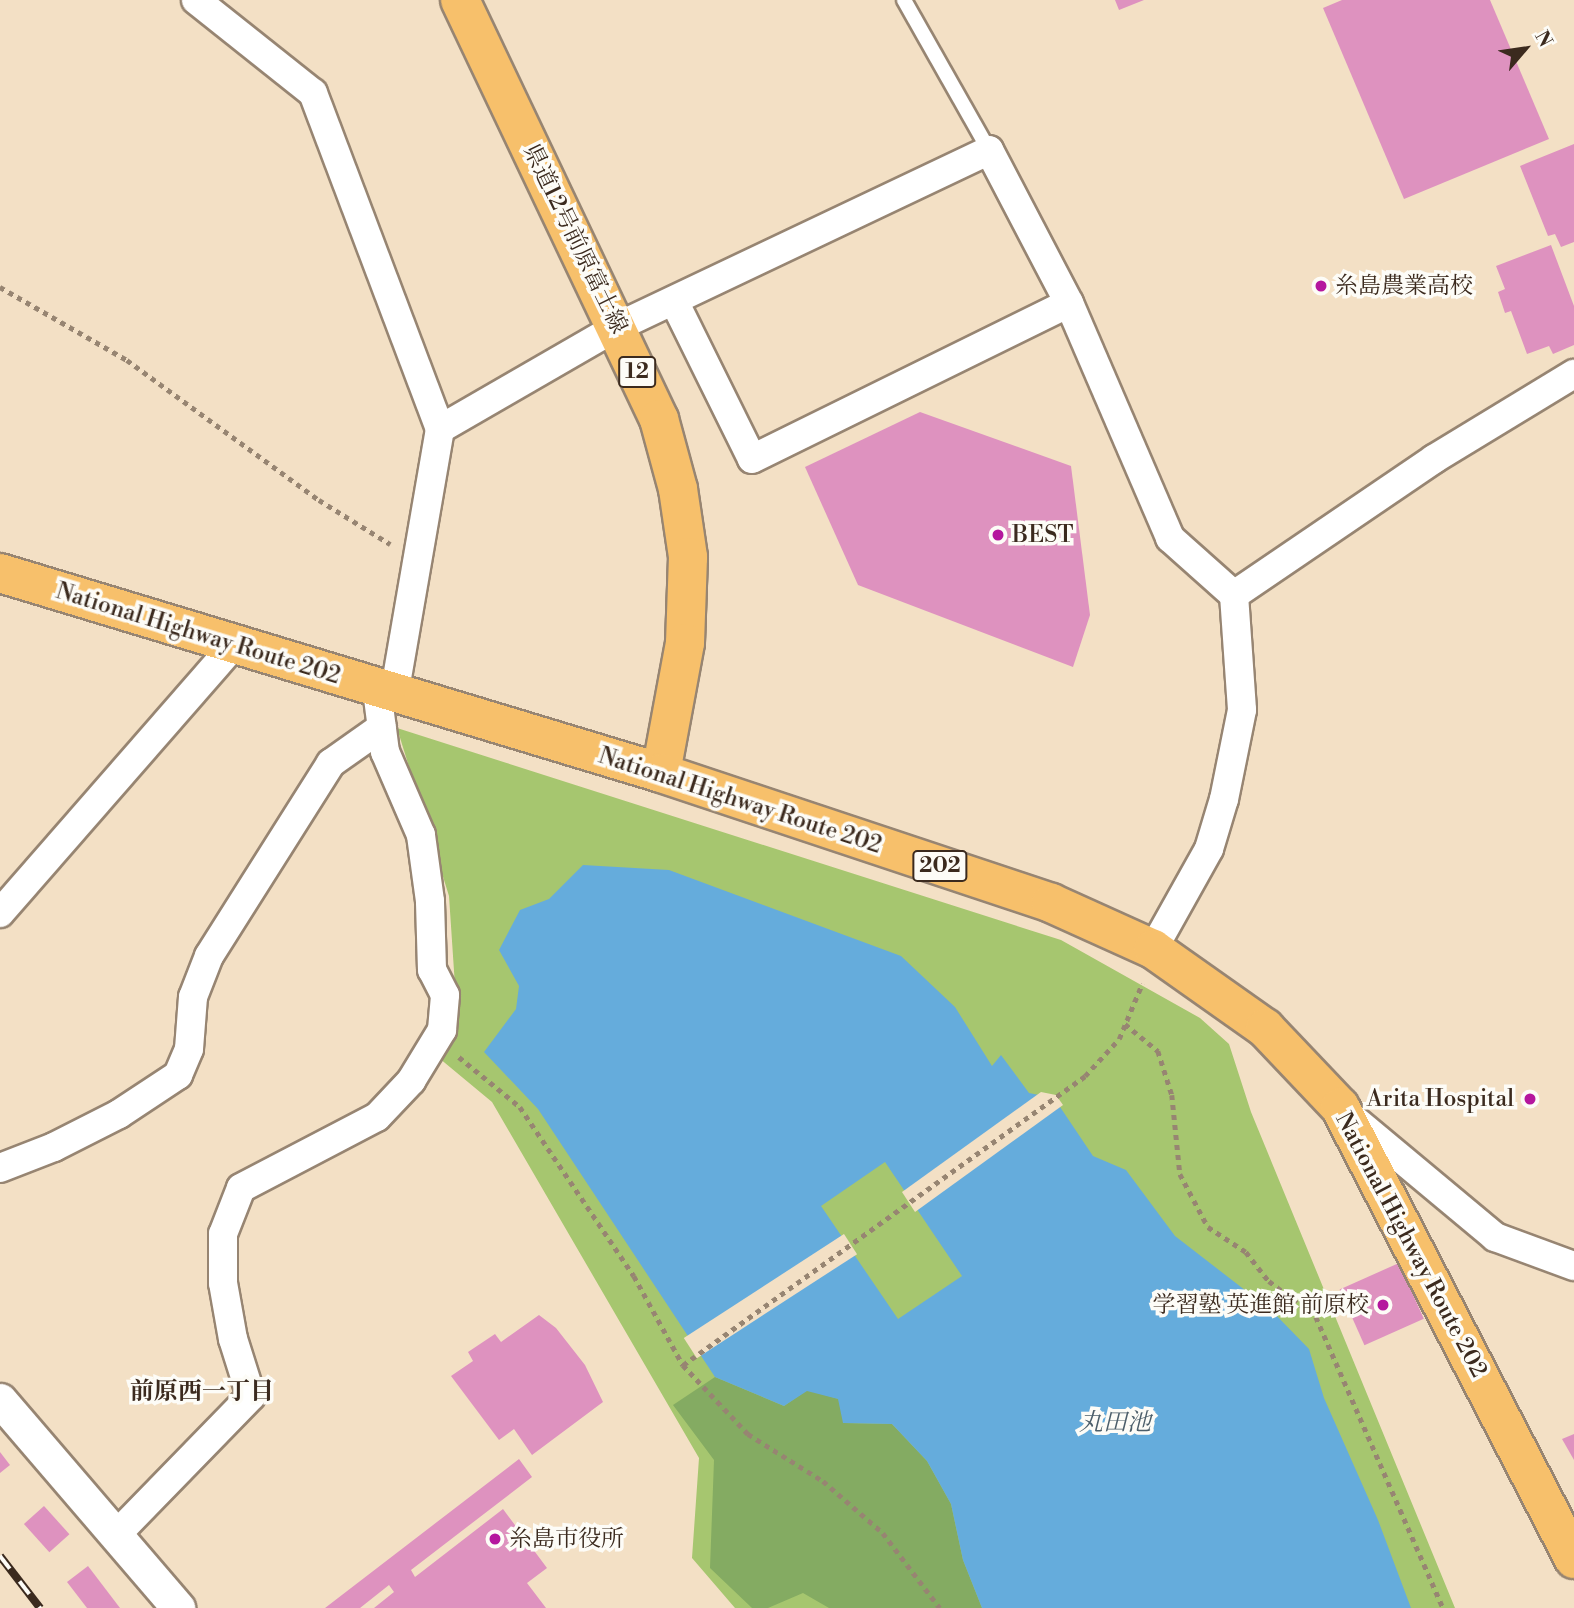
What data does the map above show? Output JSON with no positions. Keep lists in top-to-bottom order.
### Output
{
  "streets": {
    "main road": [
      "県道12号前原富士線",
      "12",
      "National Highway Route 202",
      "202"
    ]
  },
  "crossings": [
    ["県道12号前原富士線", "National Highway Route 202"]
  ],
  "districts": ["前原西一丁目"],
  "water": ["丸田池"],
  "places": [
    "糸島農業高校",
    "BEST",
    "Arita Hospital",
    "学習塾 英進館 前原校",
    "糸島市役所"
  ],
  "north": "top right"
}
